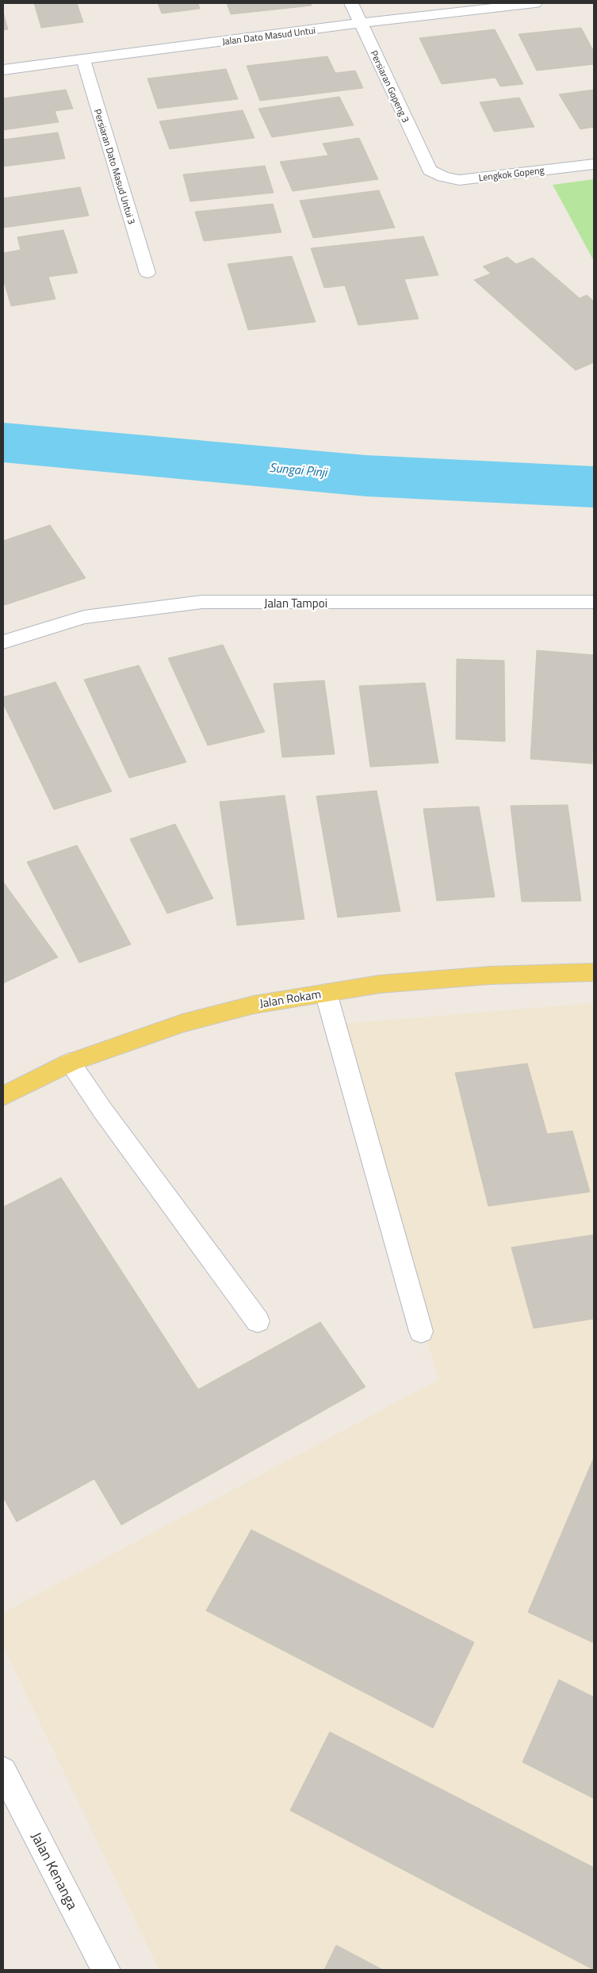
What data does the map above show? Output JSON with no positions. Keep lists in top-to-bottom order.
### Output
{
  "streets": {
    "main road": ["Jalan Rokam"],
    "street": [
      "Jalan Dato Masud Untui",
      "Persiaran Gopeng 3",
      "Persiaran Dato Masud Untui 3",
      "Lengkok Gopeng",
      "Jalan Tampoi",
      "Jalan Kenanga"
    ]
  },
  "crossings": [
    ["Jalan Dato Masud Untui", "Persiaran Gopeng 3"],
    ["Jalan Dato Masud Untui", "Persiaran Dato Masud Untui 3"],
    ["Persiaran Gopeng 3", "Lengkok Gopeng"]
  ],
  "water": ["Sungai Pinji"]
}
